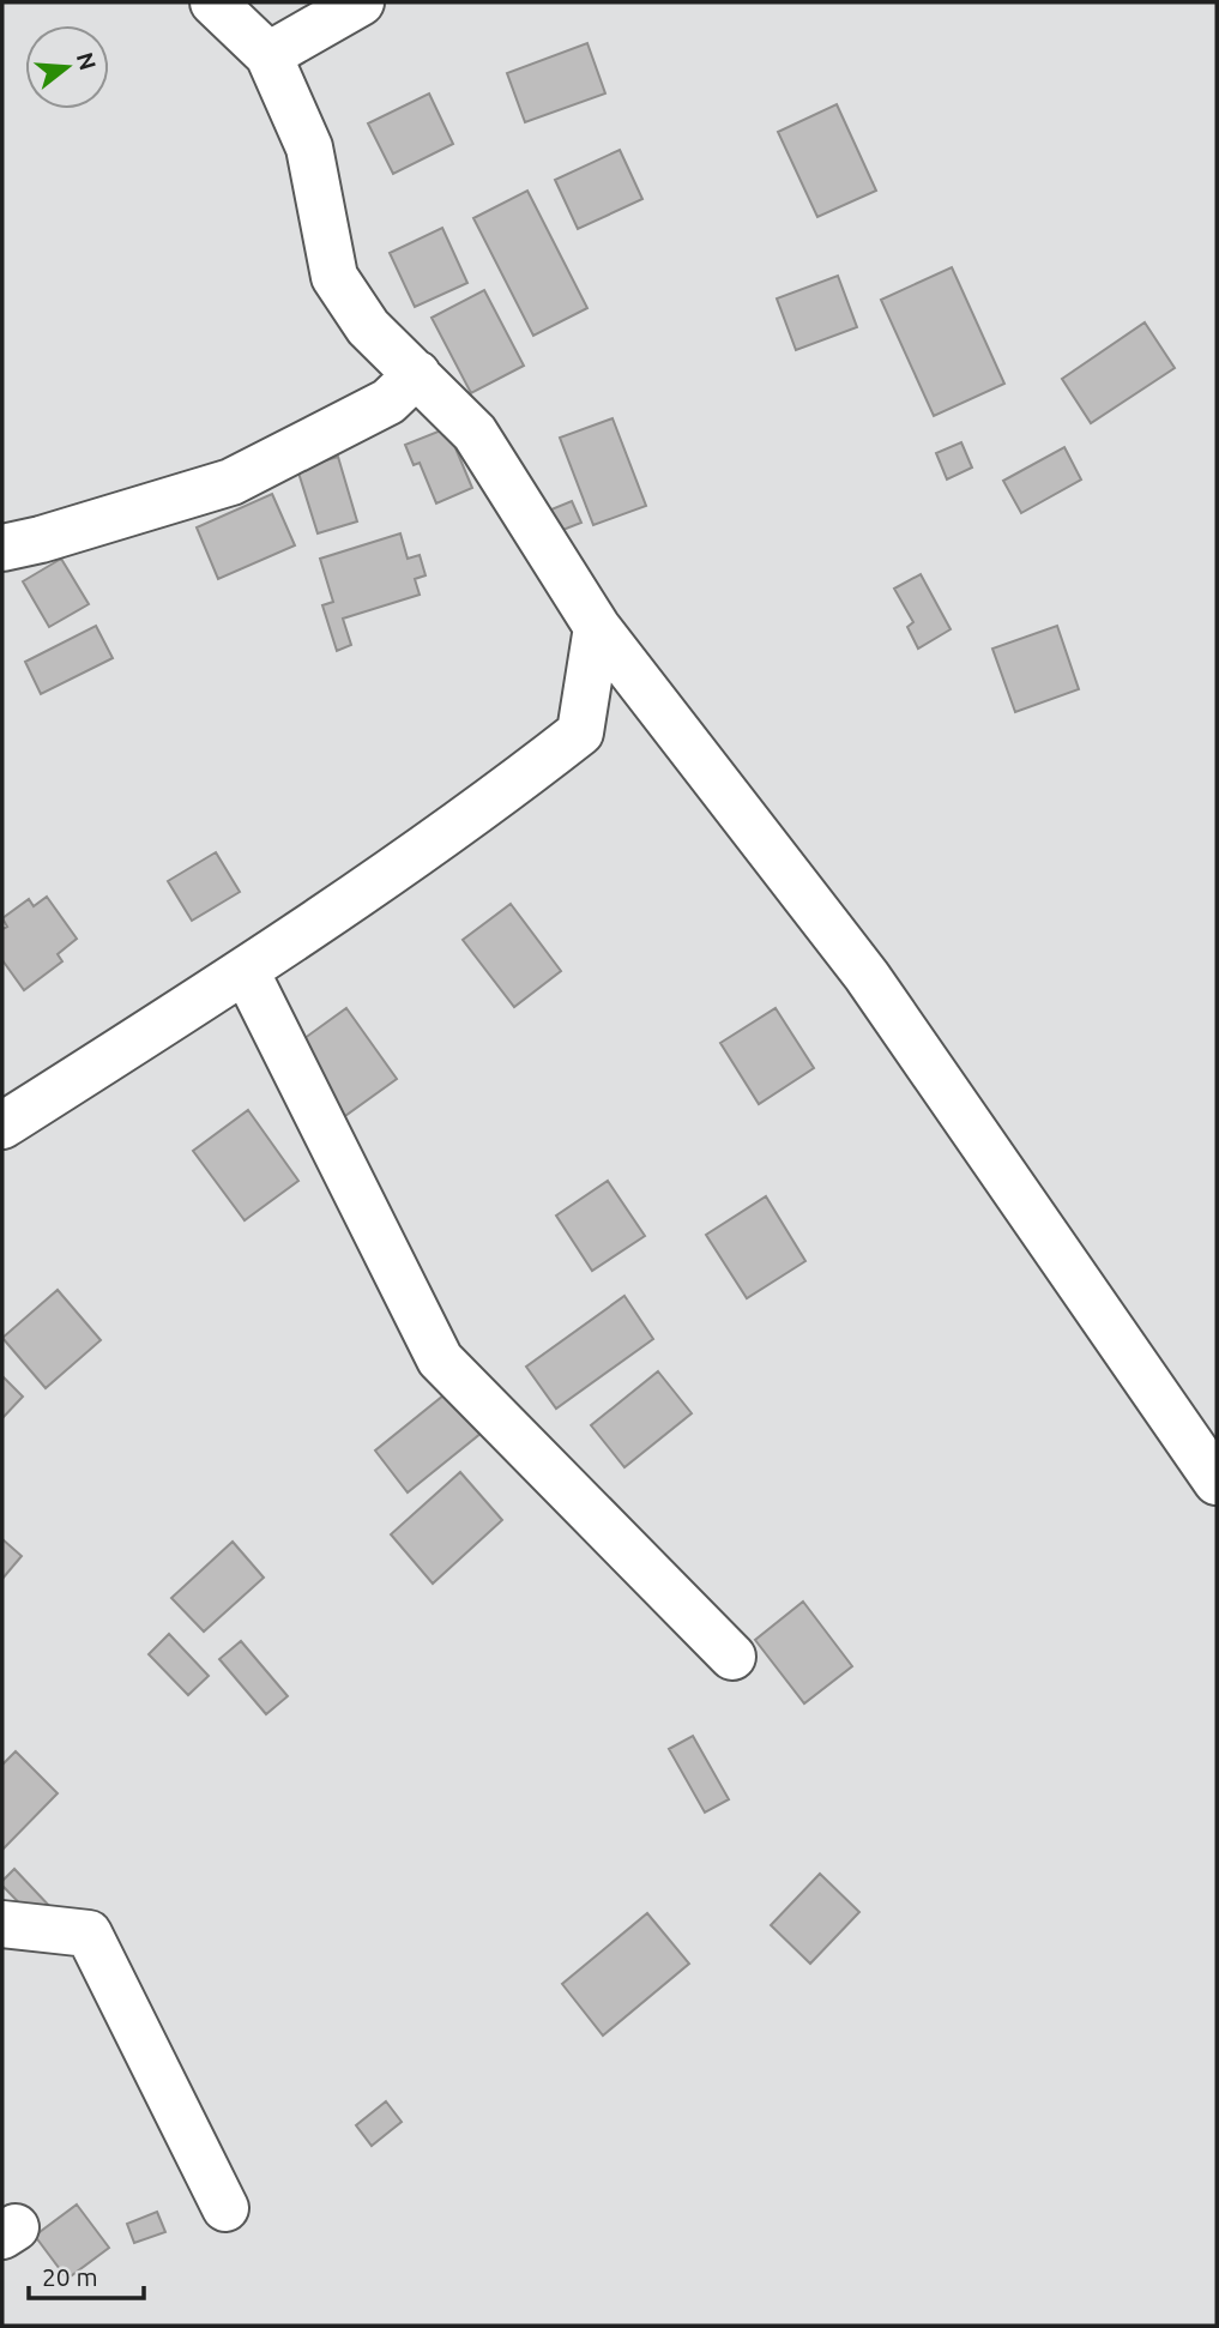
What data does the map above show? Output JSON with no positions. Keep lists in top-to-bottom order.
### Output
{
  "scale_bar": "20 m",
  "north": "right"
}
